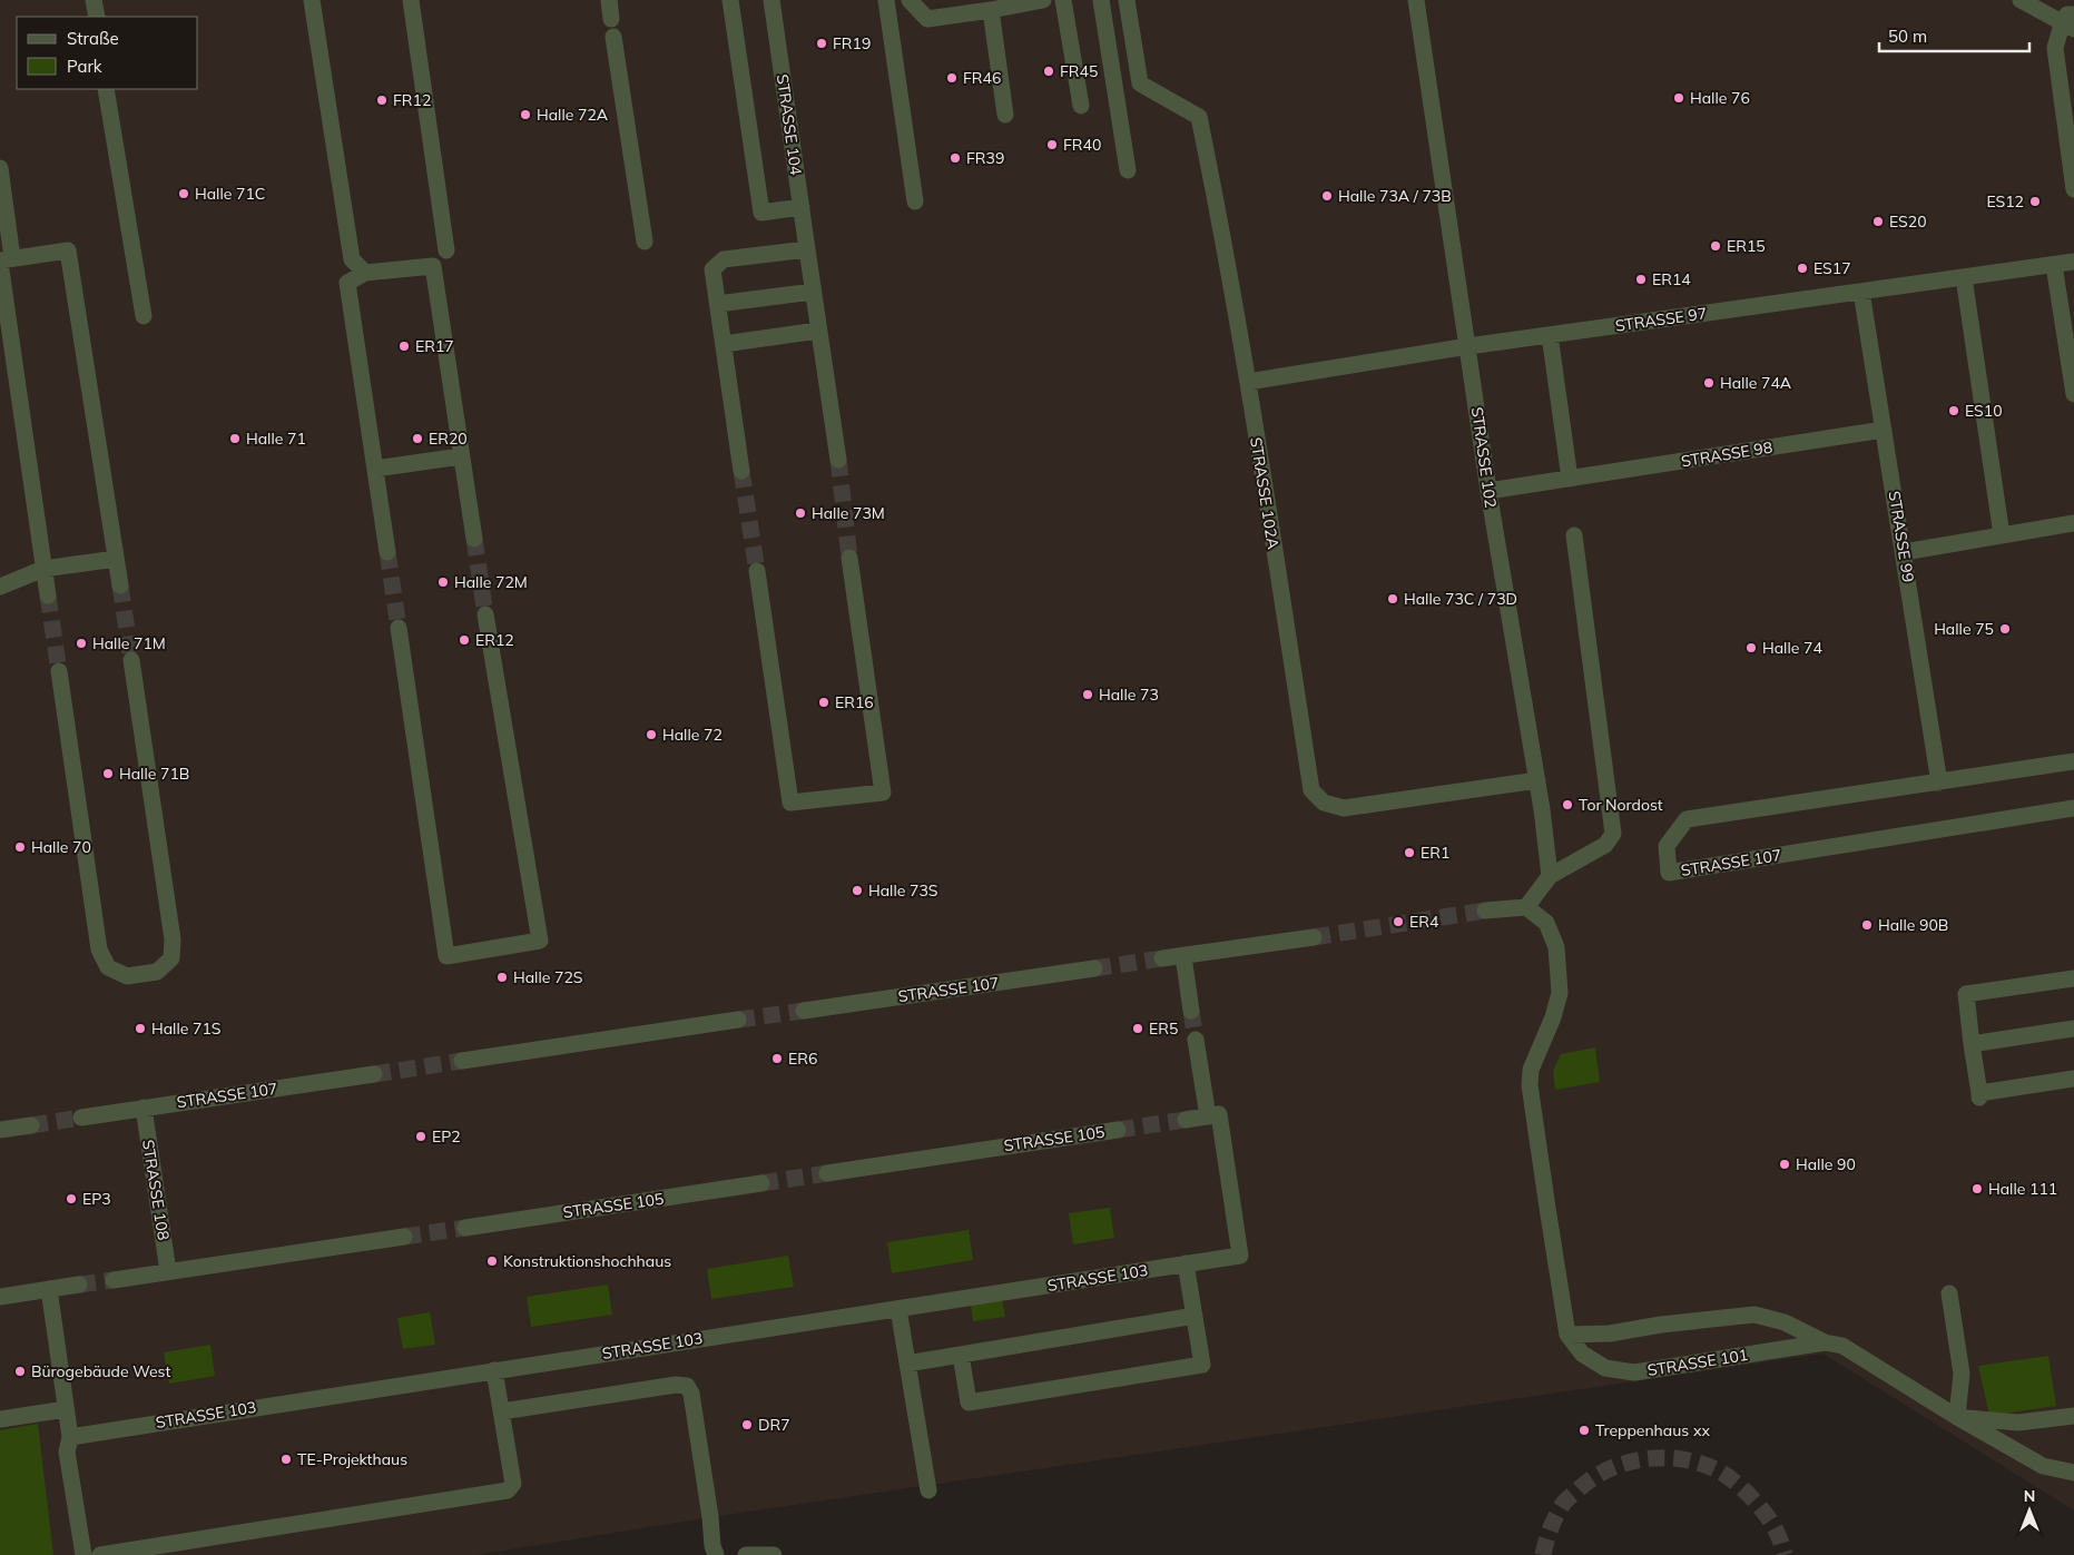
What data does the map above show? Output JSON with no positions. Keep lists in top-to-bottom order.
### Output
{
  "streets": {
    "street": [
      "STRASSE 104",
      "STRASSE 97",
      "STRASSE 98",
      "STRASSE 102",
      "STRASSE 102A",
      "STRASSE 99",
      "STRASSE 107",
      "STRASSE 105",
      "STRASSE 108",
      "STRASSE 103",
      "STRASSE 101"
    ]
  },
  "crossings": [
    ["STRASSE 97", "STRASSE 102"],
    ["STRASSE 97", "STRASSE 102A"],
    ["STRASSE 97", "STRASSE 99"],
    ["STRASSE 98", "STRASSE 102"],
    ["STRASSE 98", "STRASSE 99"],
    ["STRASSE 102", "STRASSE 102A"],
    ["STRASSE 99", "STRASSE 107"],
    ["STRASSE 107", "STRASSE 108"]
  ],
  "places": [
    "FR19",
    "FR45",
    "FR46",
    "Halle 76",
    "FR12",
    "Halle 72A",
    "FR40",
    "FR39",
    "Halle 71C",
    "Halle 73A / 73B",
    "ES12",
    "ES20",
    "ER15",
    "ES17",
    "ER14",
    "ER17",
    "Halle 74A",
    "ES10",
    "Halle 71",
    "ER20",
    "Halle 73M",
    "Halle 72M",
    "Halle 73C / 73D",
    "Halle 75",
    "ER12",
    "Halle 71M",
    "Halle 74",
    "Halle 73",
    "ER16",
    "Halle 72",
    "Halle 71B",
    "Tor Nordost",
    "Halle 70",
    "ER1",
    "Halle 73S",
    "ER4",
    "Halle 90B",
    "Halle 72S",
    "Halle 71S",
    "ER5",
    "ER6",
    "EP2",
    "Halle 90",
    "Halle 111",
    "EP3",
    "Konstruktionshochhaus",
    "Bürogebäude West",
    "DR7",
    "Treppenhaus xx",
    "TE-Projekthaus"
  ],
  "legend": ["Straße", "Park"],
  "scale_bar": "50 m",
  "north": "top"
}
